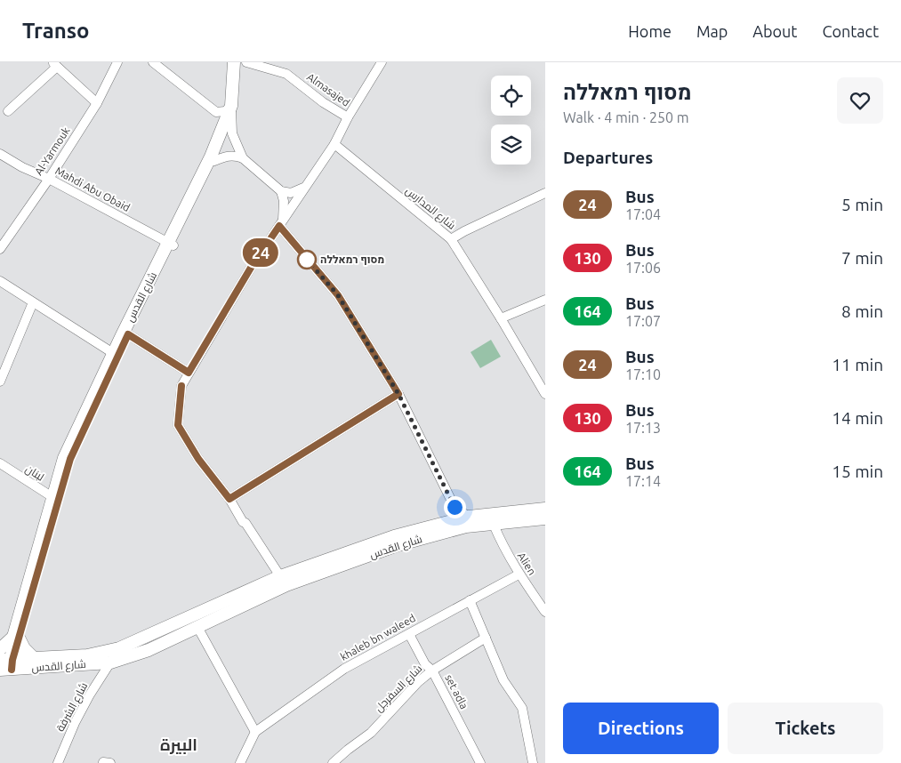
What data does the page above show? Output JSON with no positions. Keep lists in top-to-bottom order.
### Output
{
  "streets": {
    "main road": ["شارع القدس"],
    "street": [
      "Almasajed",
      "Al-Yarmouk",
      "Mahdi Abu Obaid",
      "شارع المدارس",
      "لبنان",
      "Alien",
      "khaleb bn waleed",
      "شارع السفرجل",
      "set adla",
      "شارع الشرفة"
    ]
  },
  "crossings": [
    ["Al-Yarmouk", "Mahdi Abu Obaid"],
    ["شارع القدس", "Alien"],
    ["شارع القدس", "شارع الشرفة"],
    ["Alien", "khaleb bn waleed"],
    ["khaleb bn waleed", "set adla"],
    ["شارع السفرجل", "set adla"]
  ],
  "districts": ["البيرة"],
  "places": ["מסוף רמאללה"],
  "lines": ["bus line 24"],
  "page": {
    "header": "Transo",
    "nav": [
      "Home",
      "Map",
      "About",
      "Contact"
    ],
    "on_map": "24",
    "heading": [
      ["מסוף רמאללה", "Walk · 4 min · 250 m"],
      "Departures"
    ],
    "list": [
      {
        "mark": "24",
        "name": "Bus",
        "note": "17:04",
        "value": "5 min"
      },
      {
        "mark": "130",
        "name": "Bus",
        "note": "17:06",
        "value": "7 min"
      },
      {
        "mark": "164",
        "name": "Bus",
        "note": "17:07",
        "value": "8 min"
      },
      {
        "mark": "24",
        "name": "Bus",
        "note": "17:10",
        "value": "11 min"
      },
      {
        "mark": "130",
        "name": "Bus",
        "note": "17:13",
        "value": "14 min"
      },
      {
        "mark": "164",
        "name": "Bus",
        "note": "17:14",
        "value": "15 min"
      }
    ],
    "buttons": ["Directions", "Tickets"]
  }
}
